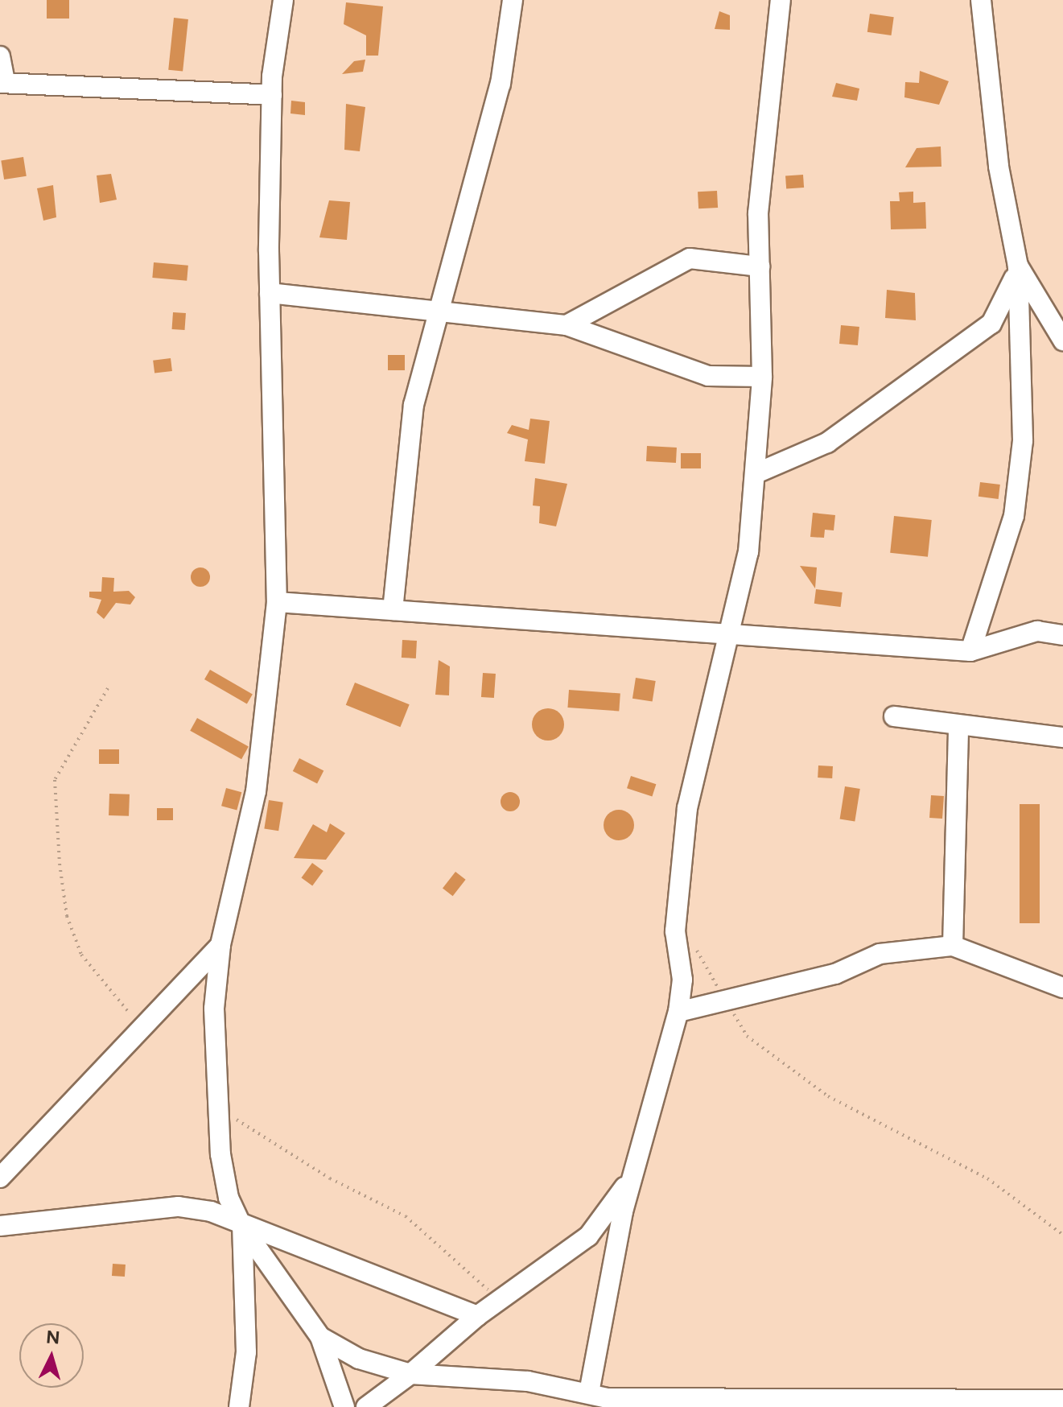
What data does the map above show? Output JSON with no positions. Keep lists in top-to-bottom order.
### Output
{
  "north": "top"
}
